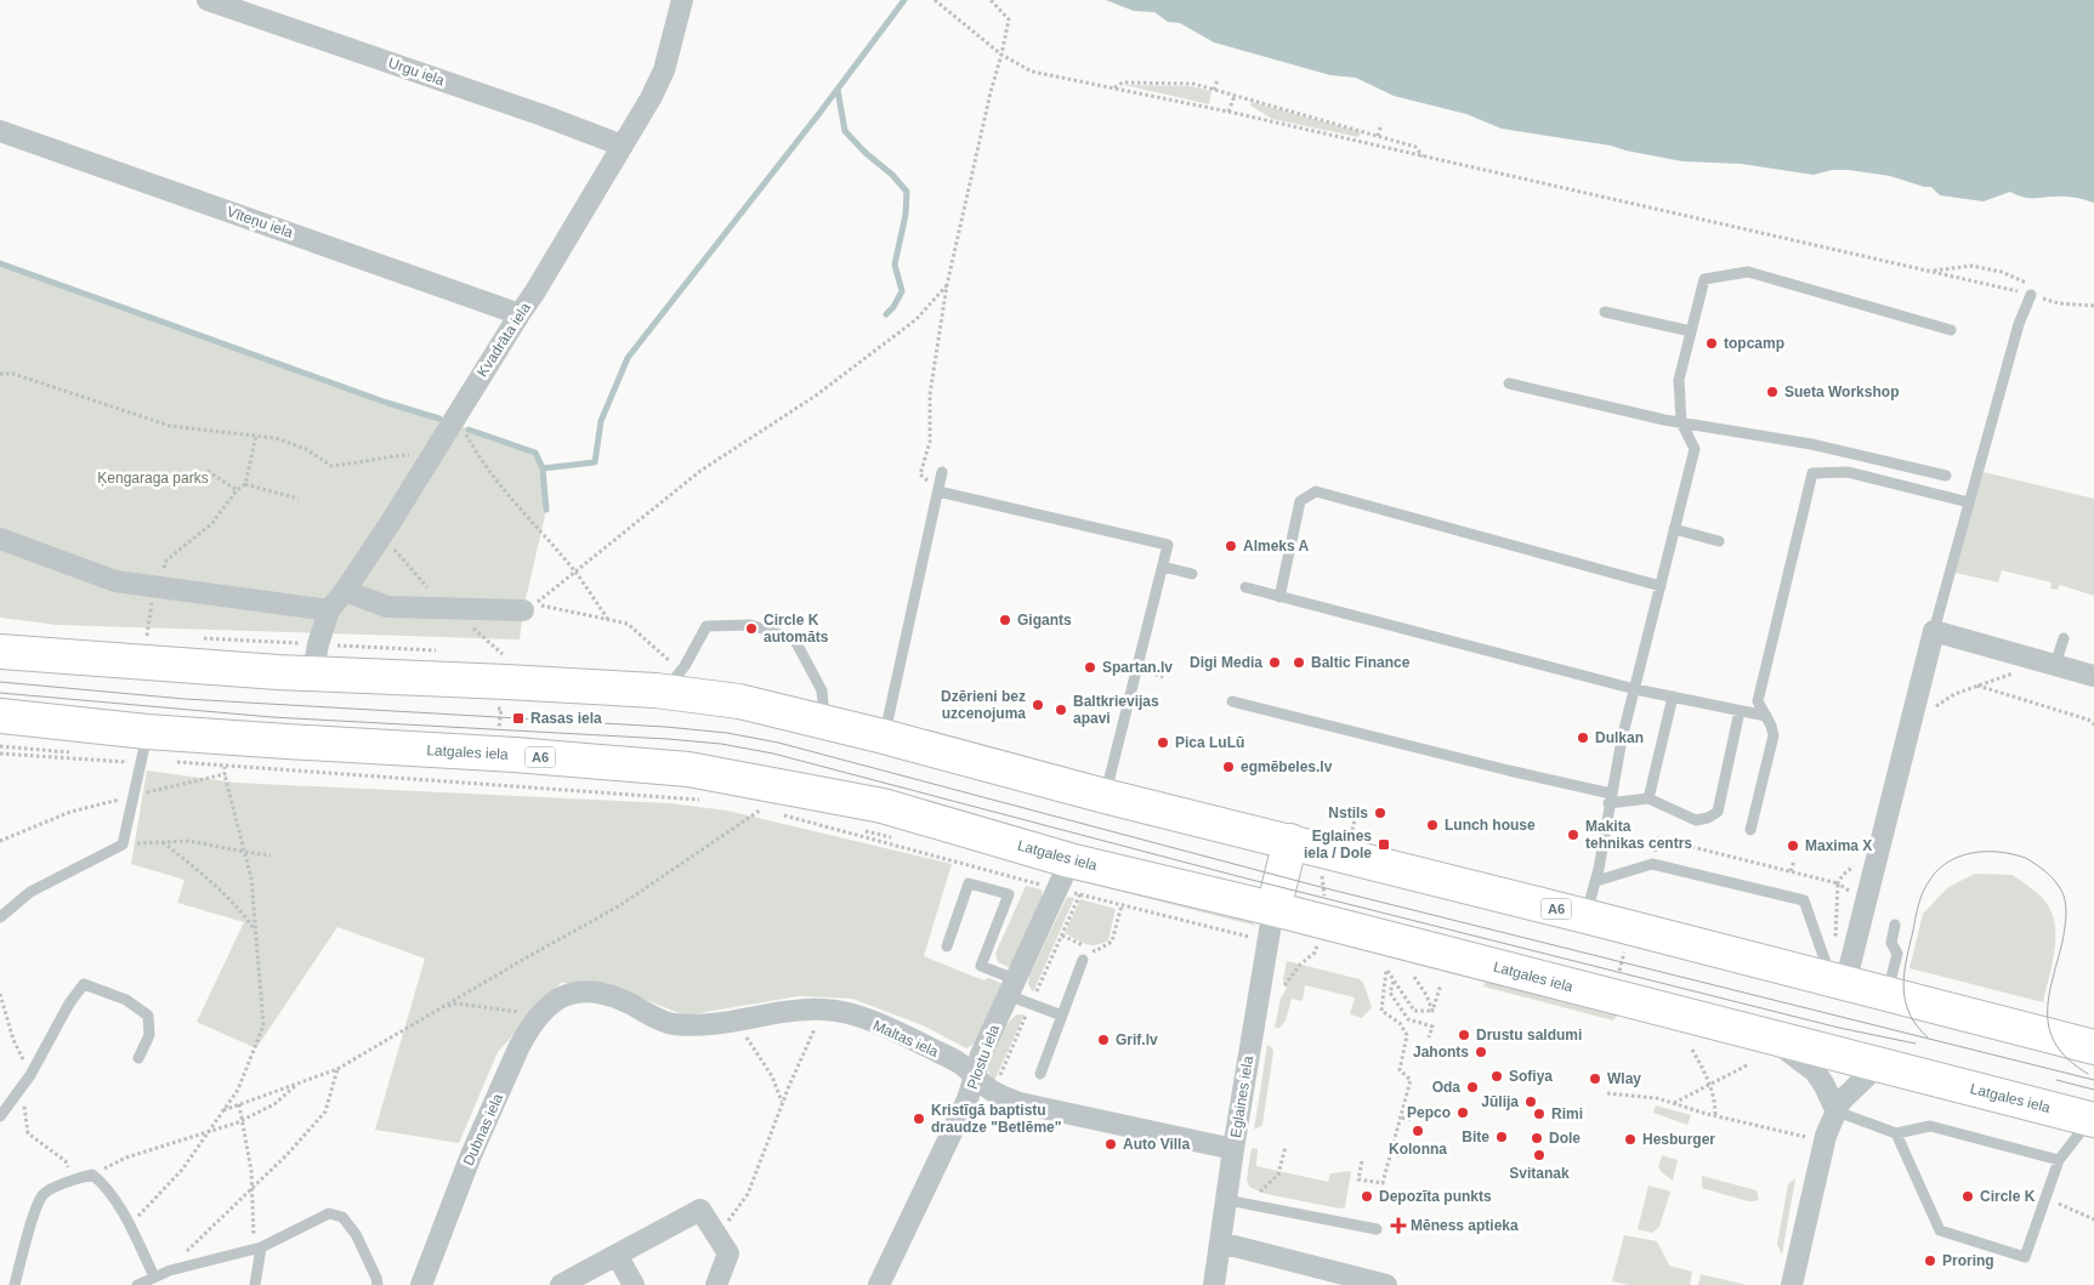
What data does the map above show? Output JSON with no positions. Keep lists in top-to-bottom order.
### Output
{
  "streets": {
    "highway": ["Latgales iela", "A6"],
    "street": [
      "Urgu iela",
      "Vīteņu iela",
      "Kvadrāta iela",
      "Maltas iela",
      "Plostu iela",
      "Eglaines iela",
      "Dubnas iela"
    ]
  },
  "crossings": [
    ["Urgu iela", "Kvadrāta iela"],
    ["Vīteņu iela", "Kvadrāta iela"],
    ["Kvadrāta iela", "A6"],
    ["Latgales iela", "Plostu iela"],
    ["Latgales iela", "Eglaines iela"],
    ["Maltas iela", "Plostu iela"],
    ["Maltas iela", "Eglaines iela"],
    ["Maltas iela", "Dubnas iela"]
  ],
  "parks": ["Ķengaraga parks"],
  "places": {
    "other": [
      "topcamp",
      "Sueta Workshop",
      "Almeks A",
      "Gigants",
      "Circle K automāts",
      "Digi Media",
      "Baltic Finance",
      "Spartan.lv",
      "Dzērieni bez uzcenojuma",
      "Baltkrievijas apavi",
      "Dulkan",
      "Pica LuLū",
      "egmēbeles.lv",
      "Nstils",
      "Lunch house",
      "Makita tehnikas centrs",
      "Maxima X",
      "Drustu saldumi",
      "Grif.lv",
      "Jahonts",
      "Sofiya",
      "Wlay",
      "Oda",
      "Jūlija",
      "Pepco",
      "Rimi",
      "Kristīgā baptistu draudze \"Betlēme\"",
      "Kolonna",
      "Bite",
      "Dole",
      "Hesburger",
      "Auto Villa",
      "Svitanak",
      "Depozīta punkts",
      "Circle K",
      "Proring"
    ],
    "transit": ["Rasas iela", "Eglaines iela / Dole"],
    "health": ["Mēness aptieka"]
  }
}
